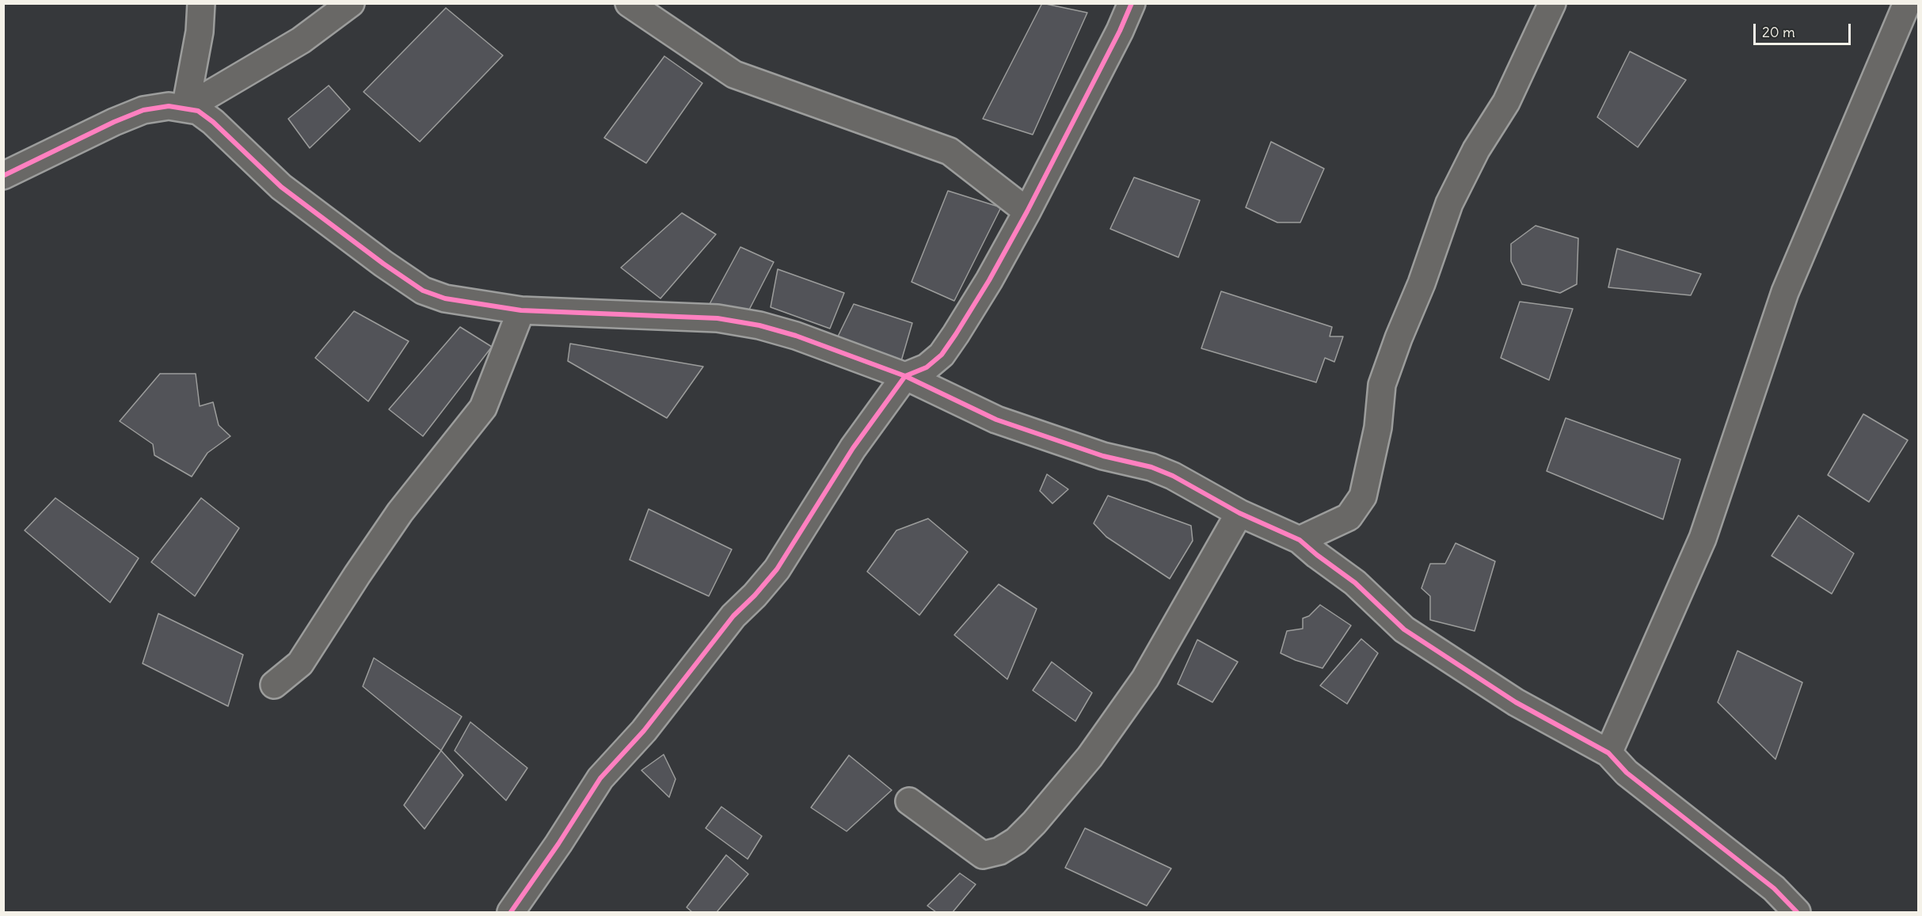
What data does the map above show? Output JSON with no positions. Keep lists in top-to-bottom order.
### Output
{
  "scale_bar": "20 m"
}
